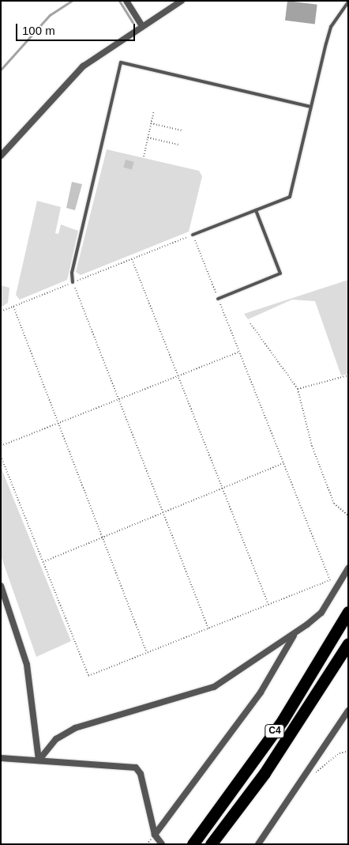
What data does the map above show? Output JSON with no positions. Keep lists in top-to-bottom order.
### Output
{
  "streets": {
    "highway": ["C4"]
  },
  "scale_bar": "100 m"
}
